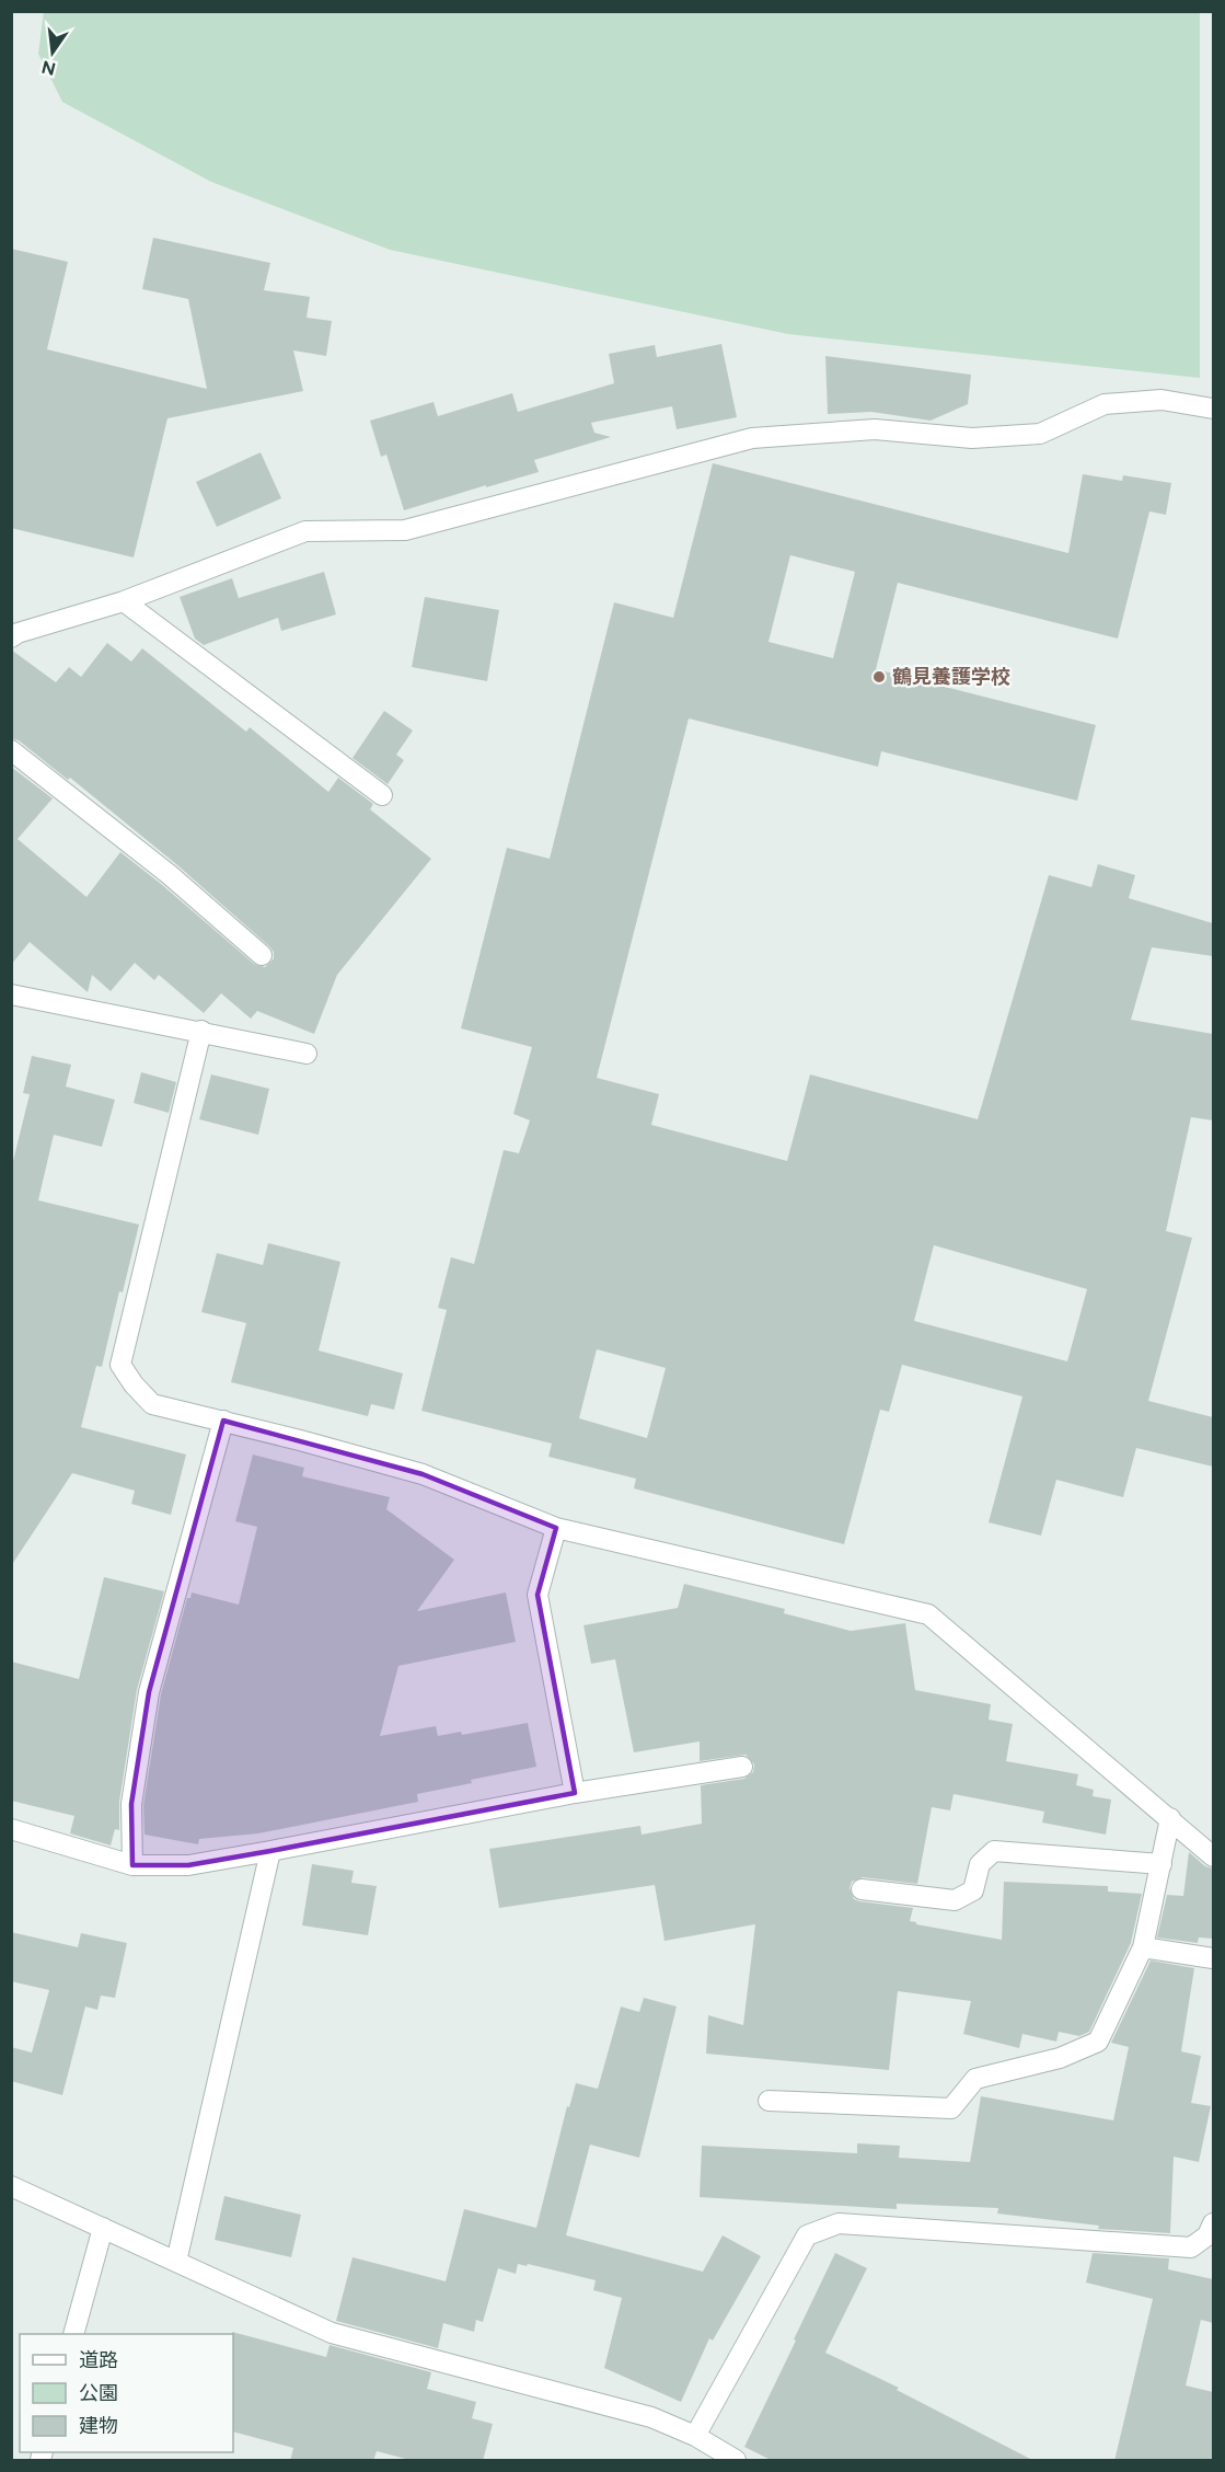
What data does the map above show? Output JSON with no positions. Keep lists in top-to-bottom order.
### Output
{
  "places": ["鶴見養護学校"],
  "legend": ["道路", "公園", "建物"],
  "north": "bottom"
}
